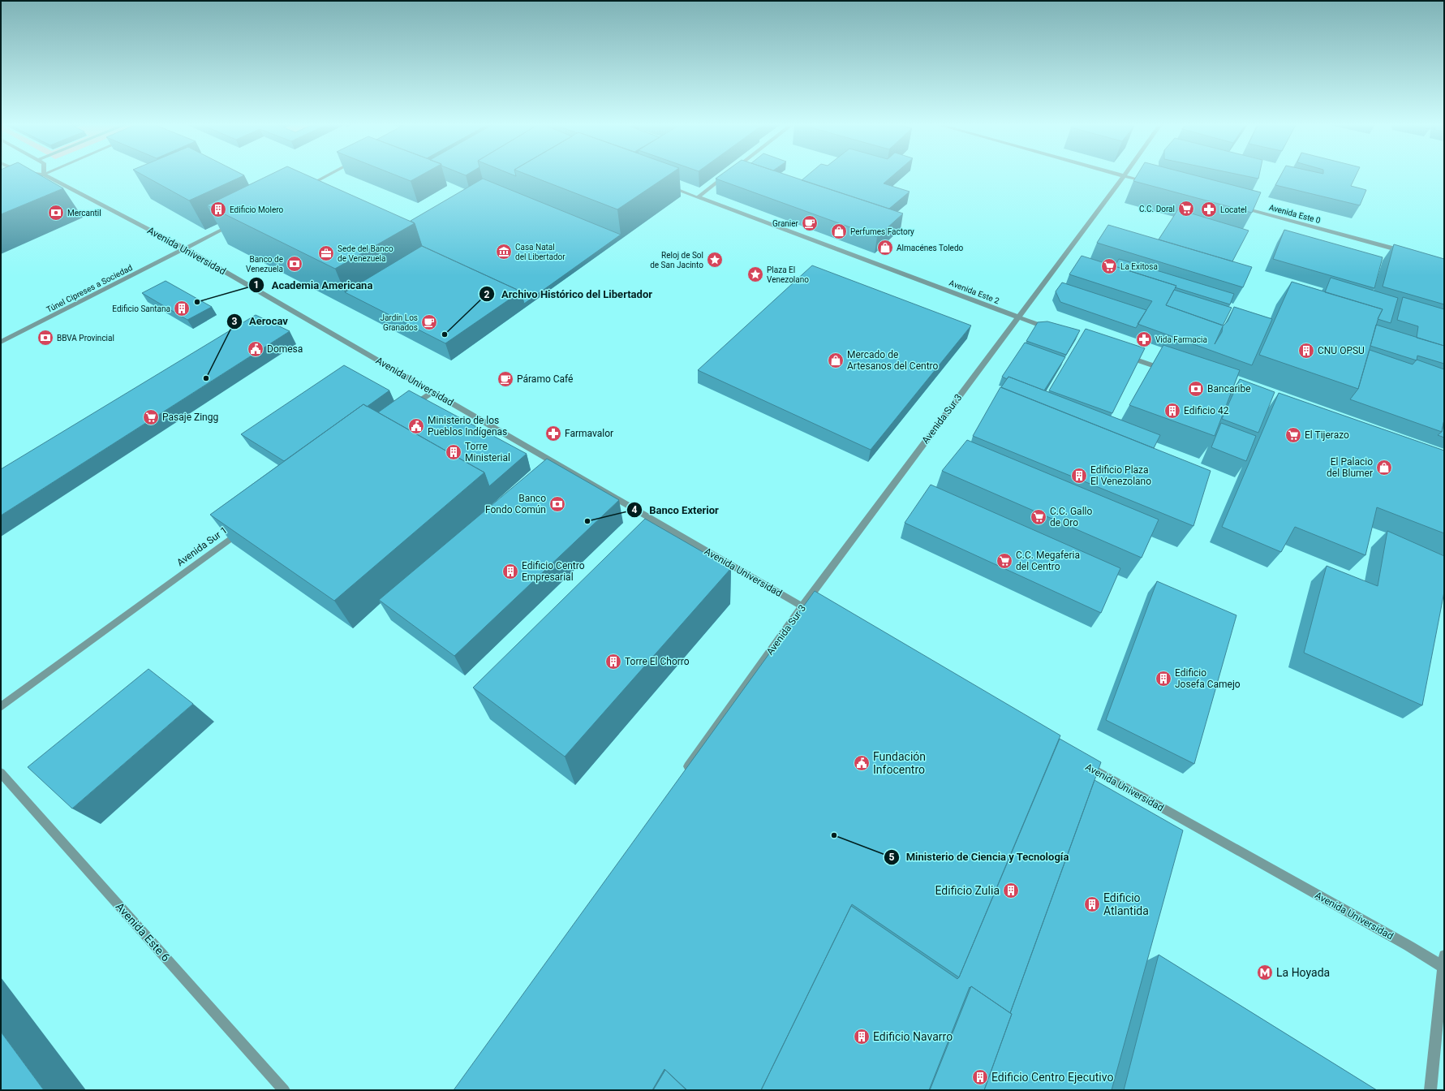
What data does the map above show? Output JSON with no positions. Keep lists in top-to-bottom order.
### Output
{
  "streets": {
    "street": [
      "Avenida Este 0",
      "Avenida Universidad",
      "Túnel Cipreses a Sociedad",
      "Avenida Este 2",
      "Avenida Sur 3",
      "Avenida Sur 1",
      "Avenida Este 6"
    ]
  },
  "crossings": [
    ["Avenida Universidad", "Túnel Cipreses a Sociedad"],
    ["Avenida Universidad", "Avenida Sur 3"],
    ["Avenida Este 2", "Avenida Sur 3"]
  ],
  "places": {
    "supermarket": [
      "C.C. Doral",
      "La Exitosa",
      "Pasaje Zingg",
      "El Tijerazo",
      "C.C. Gallo de Oro",
      "C.C. Megaferia del Centro"
    ],
    "building": [
      "Edificio Molero",
      "Edificio Santana",
      "CNU OPSU",
      "Edificio 42",
      "Torre Ministerial",
      "Edificio Plaza El Venezolano",
      "Edificio Centro Empresarial",
      "Torre El Chorro",
      "Edificio Josefa Camejo",
      "Edificio Zulia",
      "Edificio Atlantida",
      "Edificio Navarro",
      "Edificio Centro Ejecutivo"
    ],
    "pharmacy": ["Locatel", "Vida Farmacia", "Farmavalor"],
    "bank": [
      "Mercantil",
      "Banco de Venezuela",
      "BBVA Provincial",
      "Bancaribe",
      "Banco Fondo Común"
    ],
    "cafe": ["Granier", "Jardín Los Granados", "Páramo Café"],
    "shop": [
      "Perfumes Factory",
      "Almacénes Toledo",
      "Mercado de Artesanos del Centro",
      "El Palacio del Blumer"
    ],
    "museum": ["Casa Natal del Libertador"],
    "office": ["Sede del Banco de Venezuela"],
    "place": ["Reloj de Sol de San Jacinto", "Plaza El Venezolano"],
    "other": [
      "Academia Americana",
      "Archivo Histórico del Libertador",
      "Aerocav",
      "Banco Exterior",
      "Ministerio de Ciencia y Tecnología"
    ],
    "public building": ["Domesa", "Ministerio de los Pueblos Indígenas", "Fundación Infocentro"],
    "metro station": ["La Hoyada"]
  }
}
